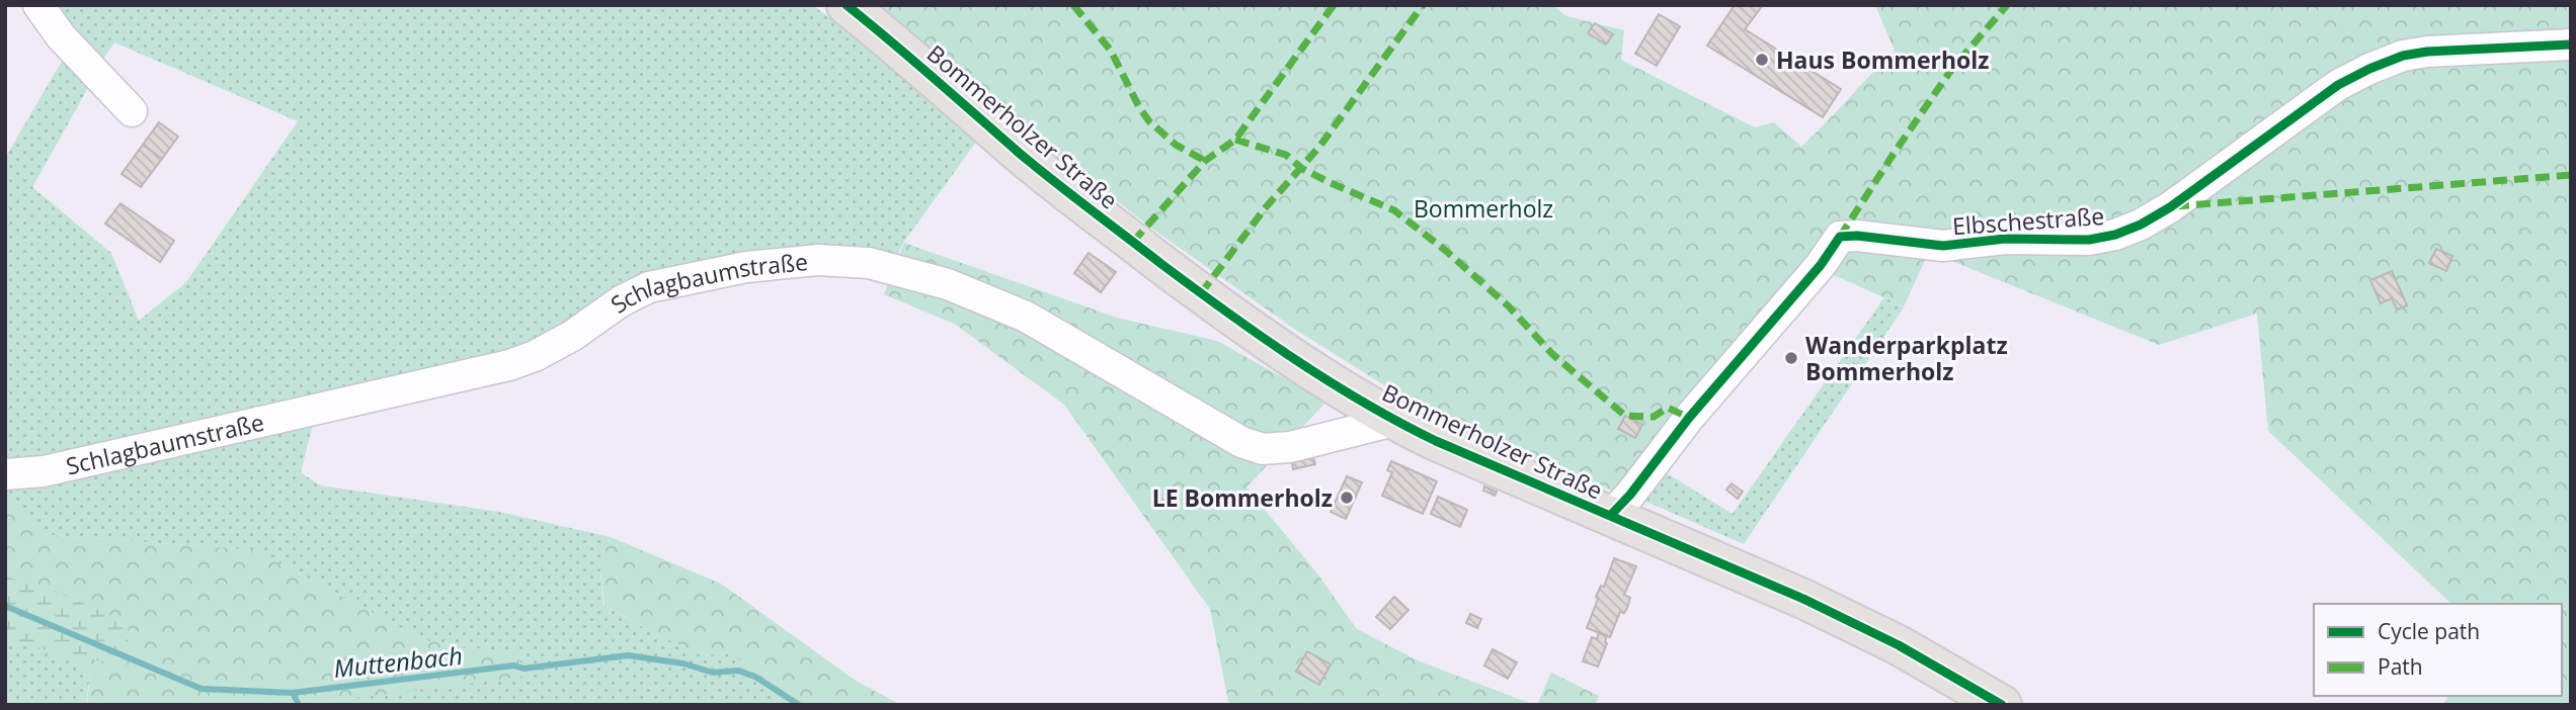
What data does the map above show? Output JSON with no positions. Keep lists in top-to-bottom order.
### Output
{
  "streets": {
    "main road": ["Bommerholzer Straße"],
    "street": ["Elbschestraße", "Schlagbaumstraße"]
  },
  "crossings": [
    ["Bommerholzer Straße", "Elbschestraße"],
    ["Bommerholzer Straße", "Schlagbaumstraße"]
  ],
  "water": ["Muttenbach"],
  "parks": ["Bommerholz"],
  "places": ["Haus Bommerholz", "Wanderparkplatz Bommerholz", "LE Bommerholz"],
  "legend": ["Cycle path", "Path"]
}
